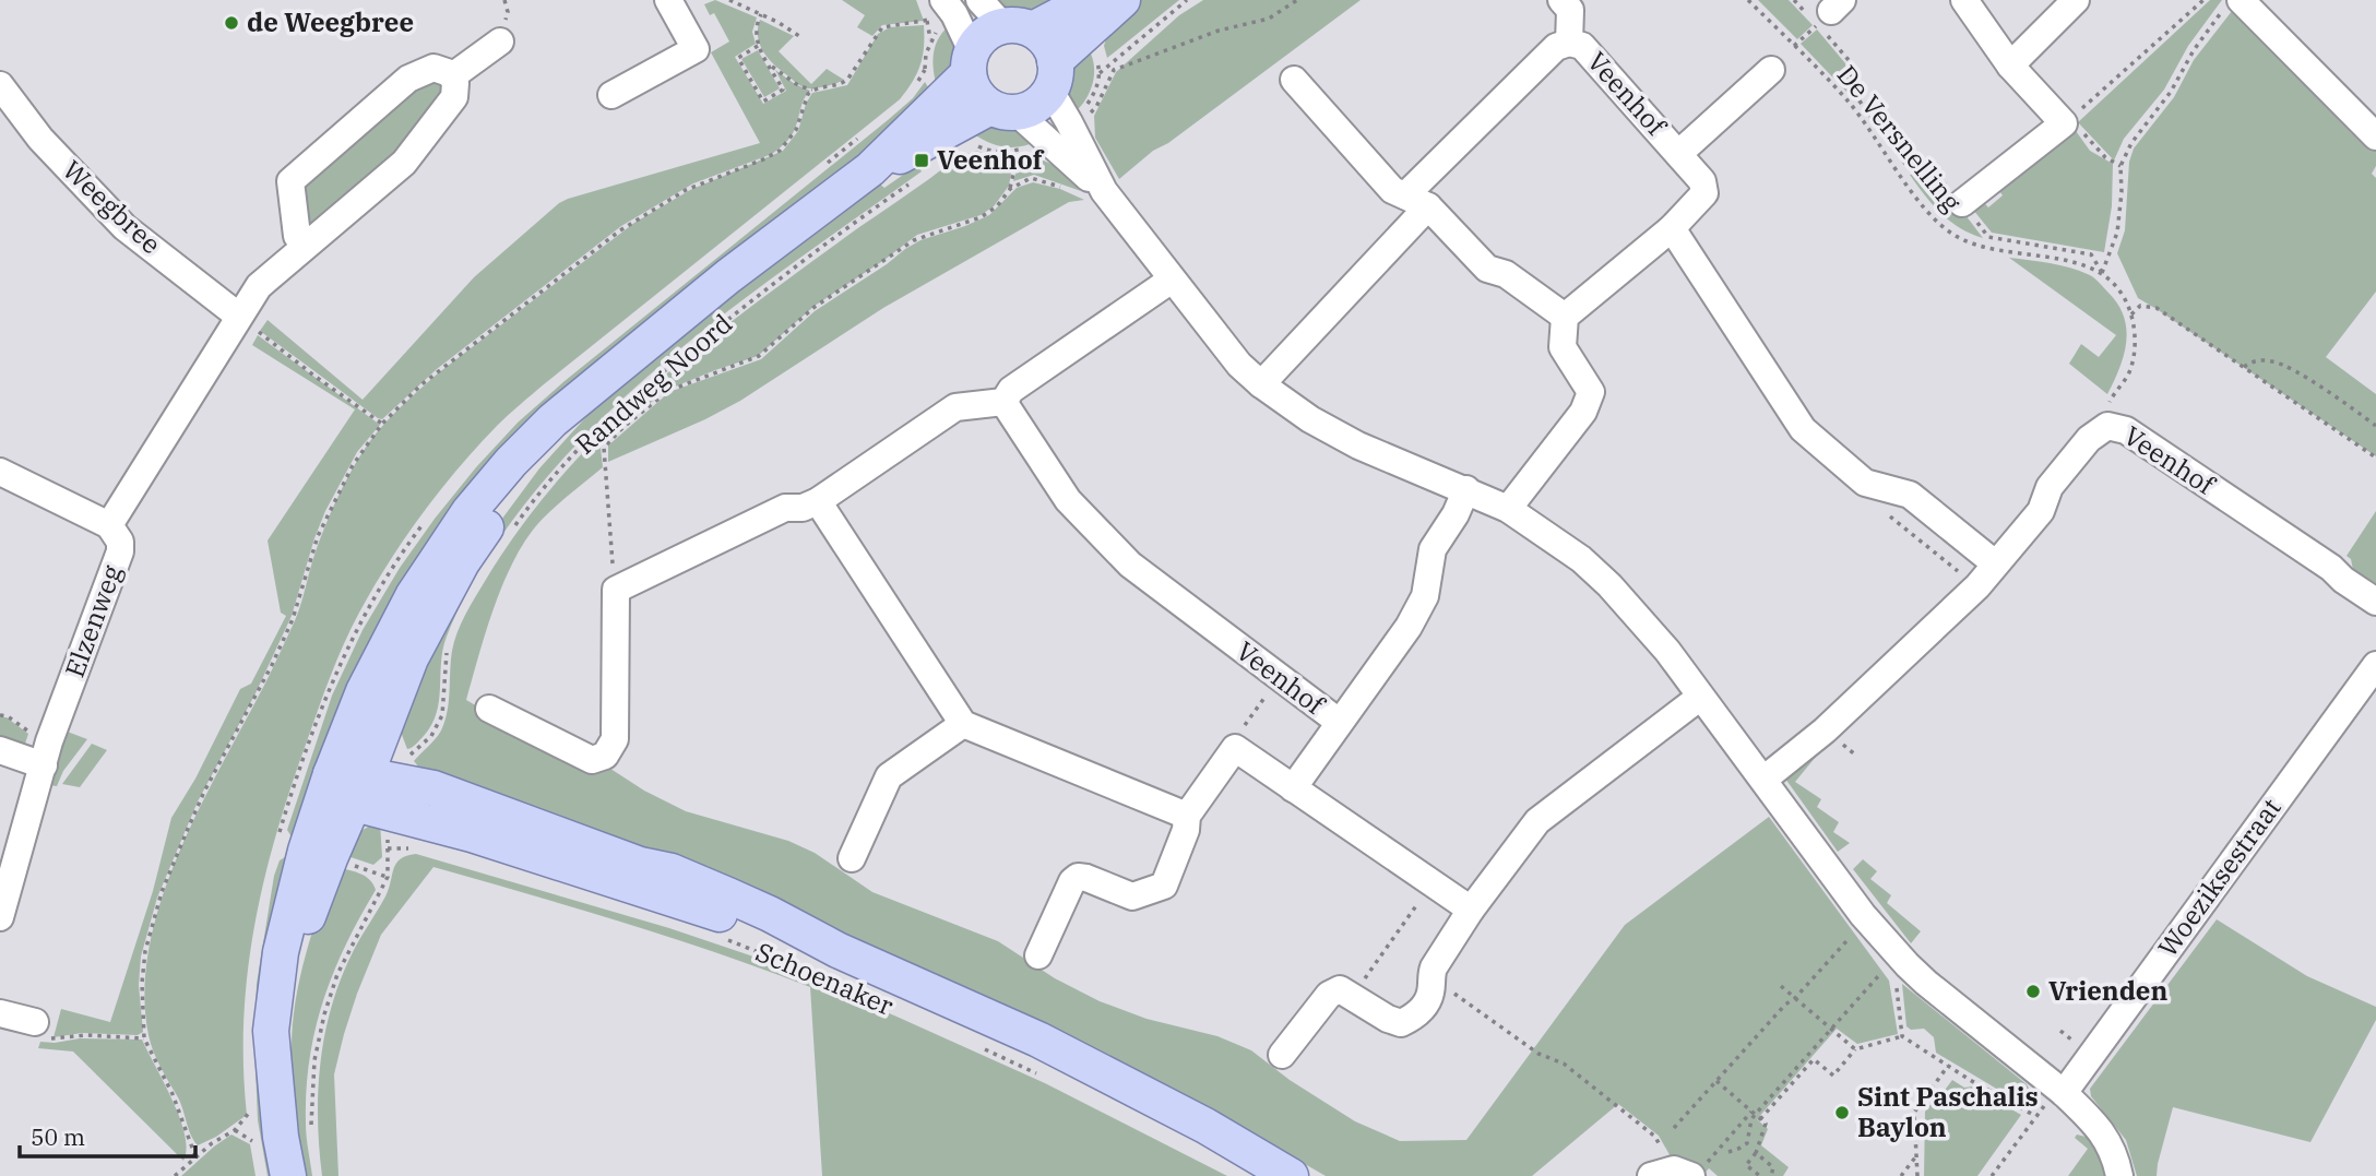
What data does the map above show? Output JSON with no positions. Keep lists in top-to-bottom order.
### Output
{
  "streets": {
    "main road": ["Randweg Noord", "Schoenaker"],
    "street": [
      "Veenhof",
      "Weegbree",
      "Elzenweg",
      "Woeziksestraat"
    ],
    "path": ["De Versnelling"]
  },
  "crossings": [
    ["Weegbree", "Elzenweg"],
    ["Randweg Noord", "Schoenaker"]
  ],
  "places": {
    "other": ["de Weegbree", "Vrienden", "Sint Paschalis Baylon"],
    "transit": ["Veenhof"]
  },
  "scale_bar": "50 m"
}
